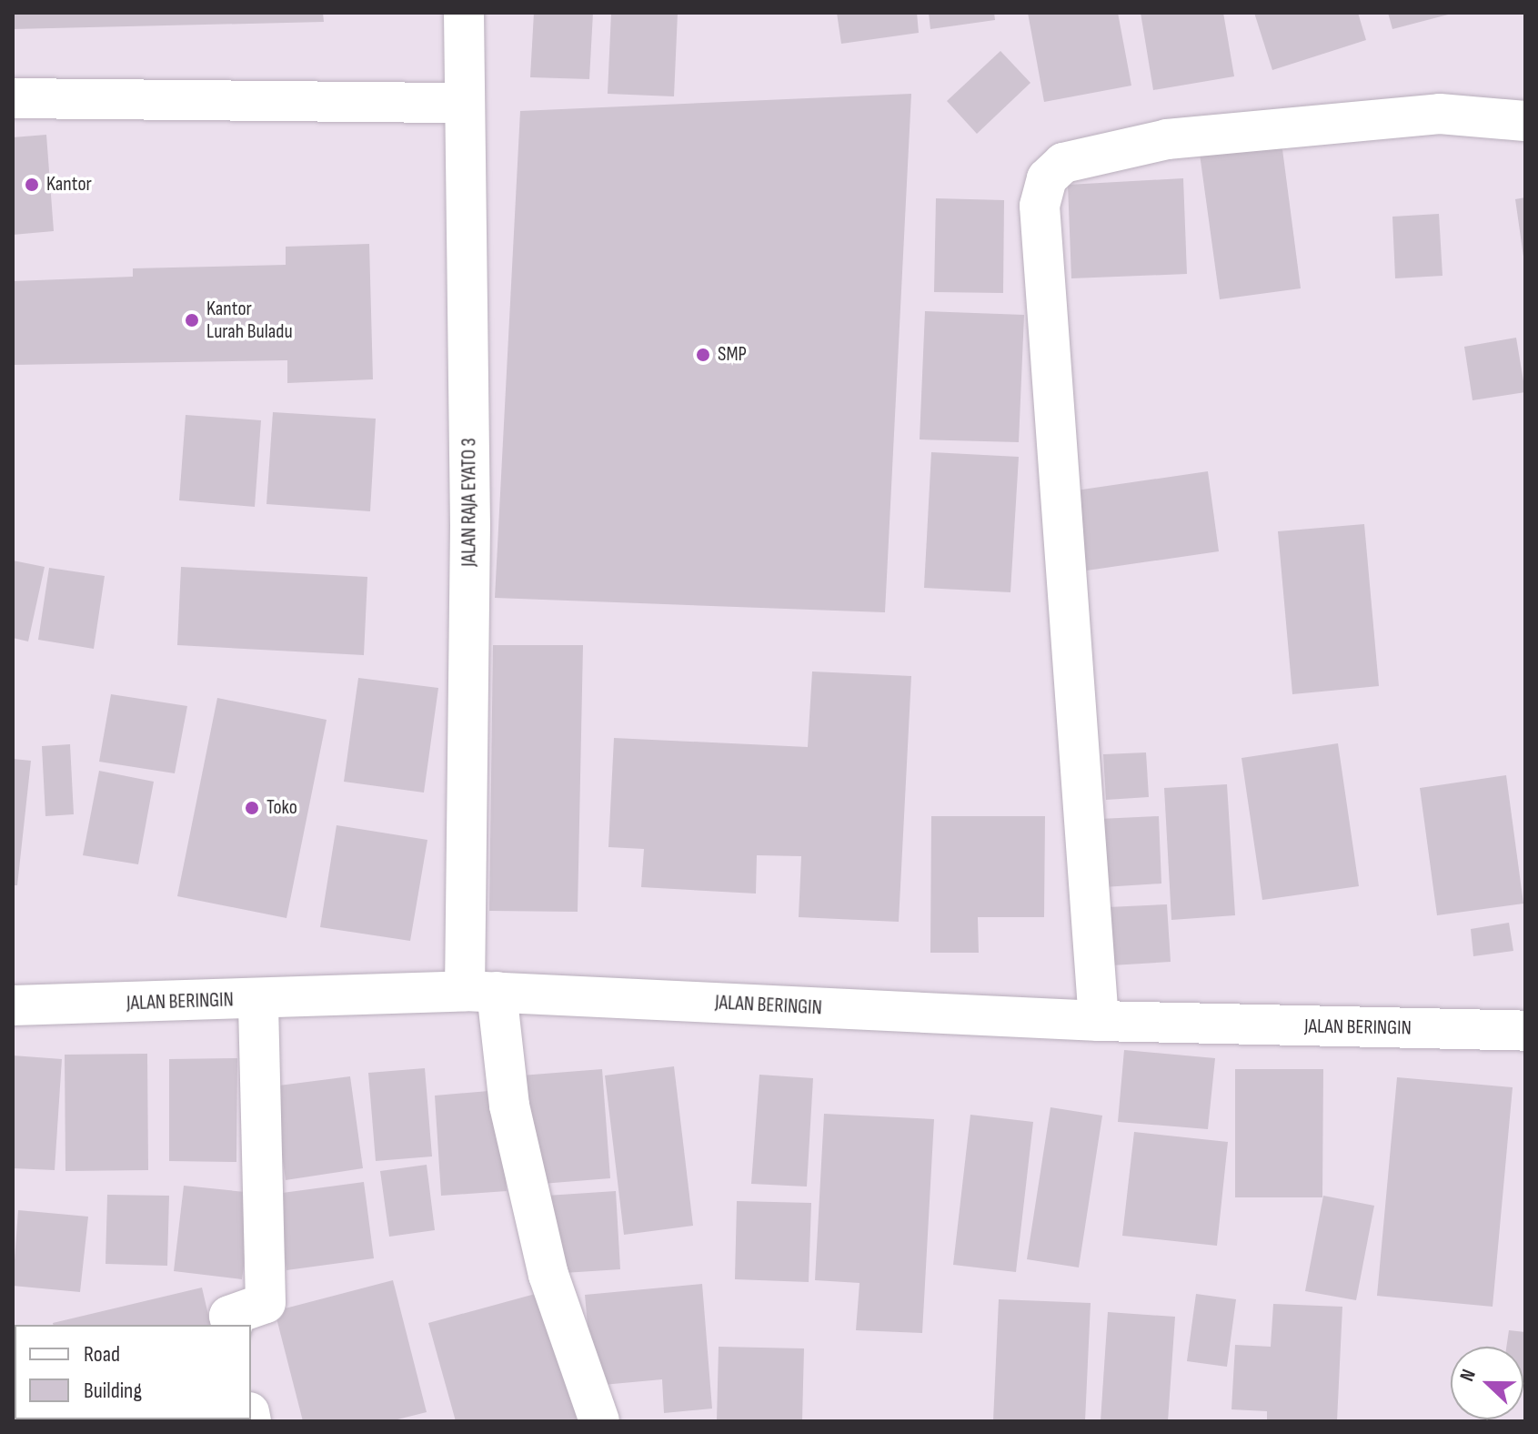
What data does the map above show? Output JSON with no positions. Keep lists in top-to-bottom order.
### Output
{
  "streets": {
    "street": ["JALAN RAJA EYATO 3", "JALAN BERINGIN"]
  },
  "crossings": [
    ["JALAN RAJA EYATO 3", "JALAN BERINGIN"]
  ],
  "places": [
    "Kantor",
    "Kantor Lurah Buladu",
    "SMP",
    "Toko"
  ],
  "legend": ["Road", "Building"],
  "north": "left"
}
